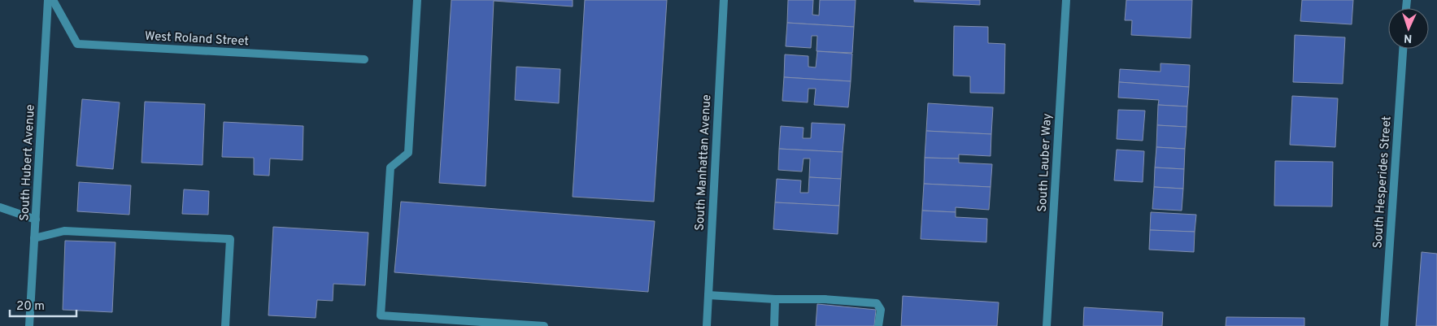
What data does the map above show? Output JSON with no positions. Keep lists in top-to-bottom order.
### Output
{
  "streets": {
    "street": [
      "West Roland Street",
      "South Hubert Avenue",
      "South Manhattan Avenue",
      "South Lauber Way",
      "South Hesperides Street"
    ]
  },
  "scale_bar": "20 m",
  "north": "bottom"
}
